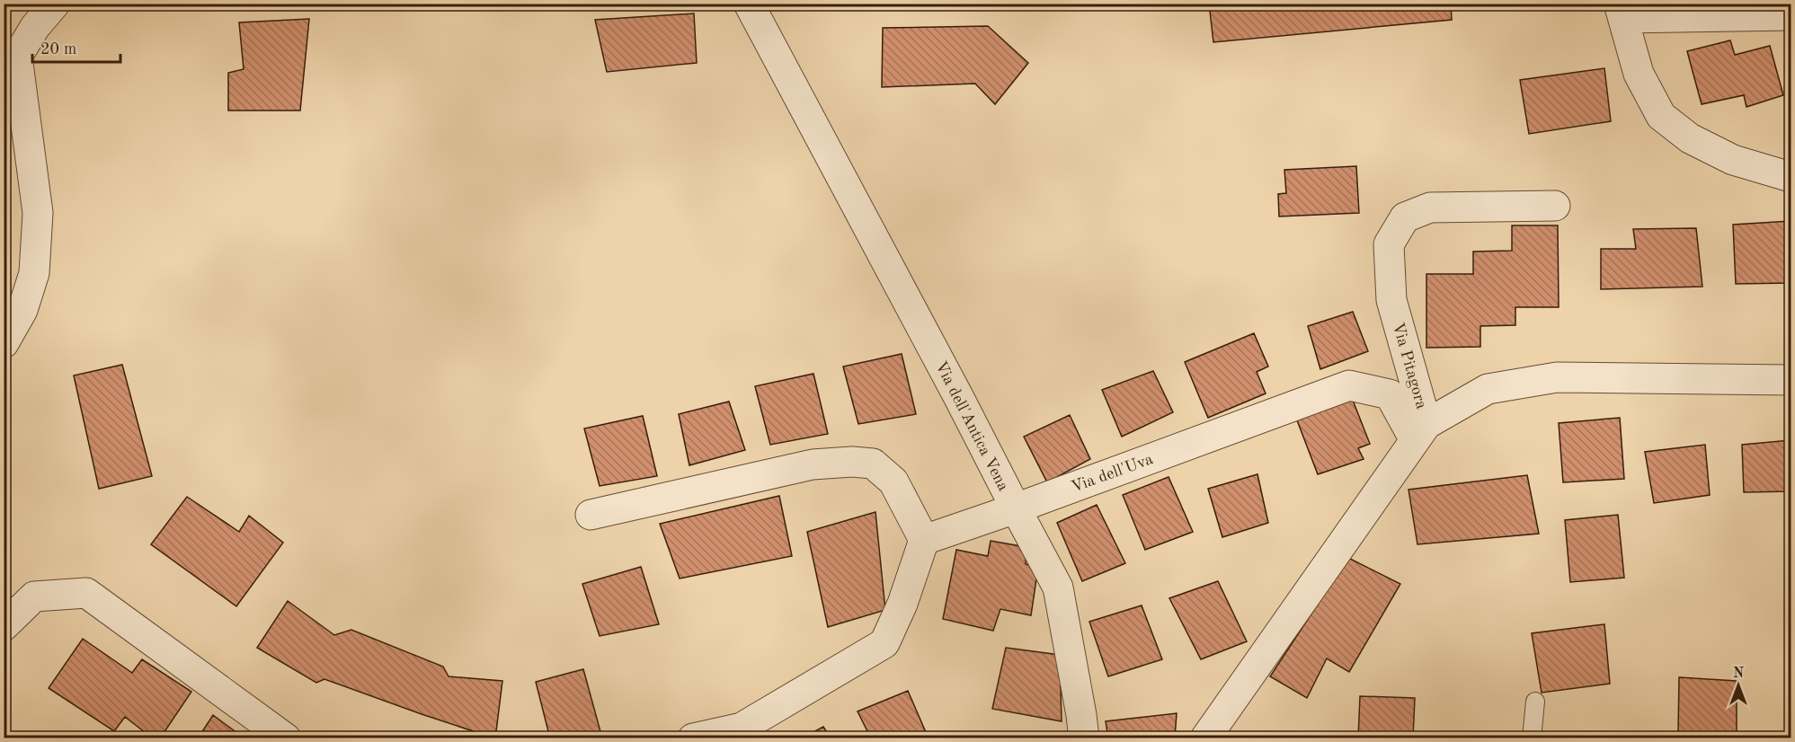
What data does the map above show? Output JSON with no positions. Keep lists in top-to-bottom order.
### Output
{
  "streets": {
    "street": ["Via Pitagora", "Via dell'Antica Vena", "Via dell'Uva"]
  },
  "crossings": [
    ["Via Pitagora", "Via dell'Uva"],
    ["Via dell'Antica Vena", "Via dell'Uva"]
  ],
  "scale_bar": "20 m",
  "north": "top"
}
